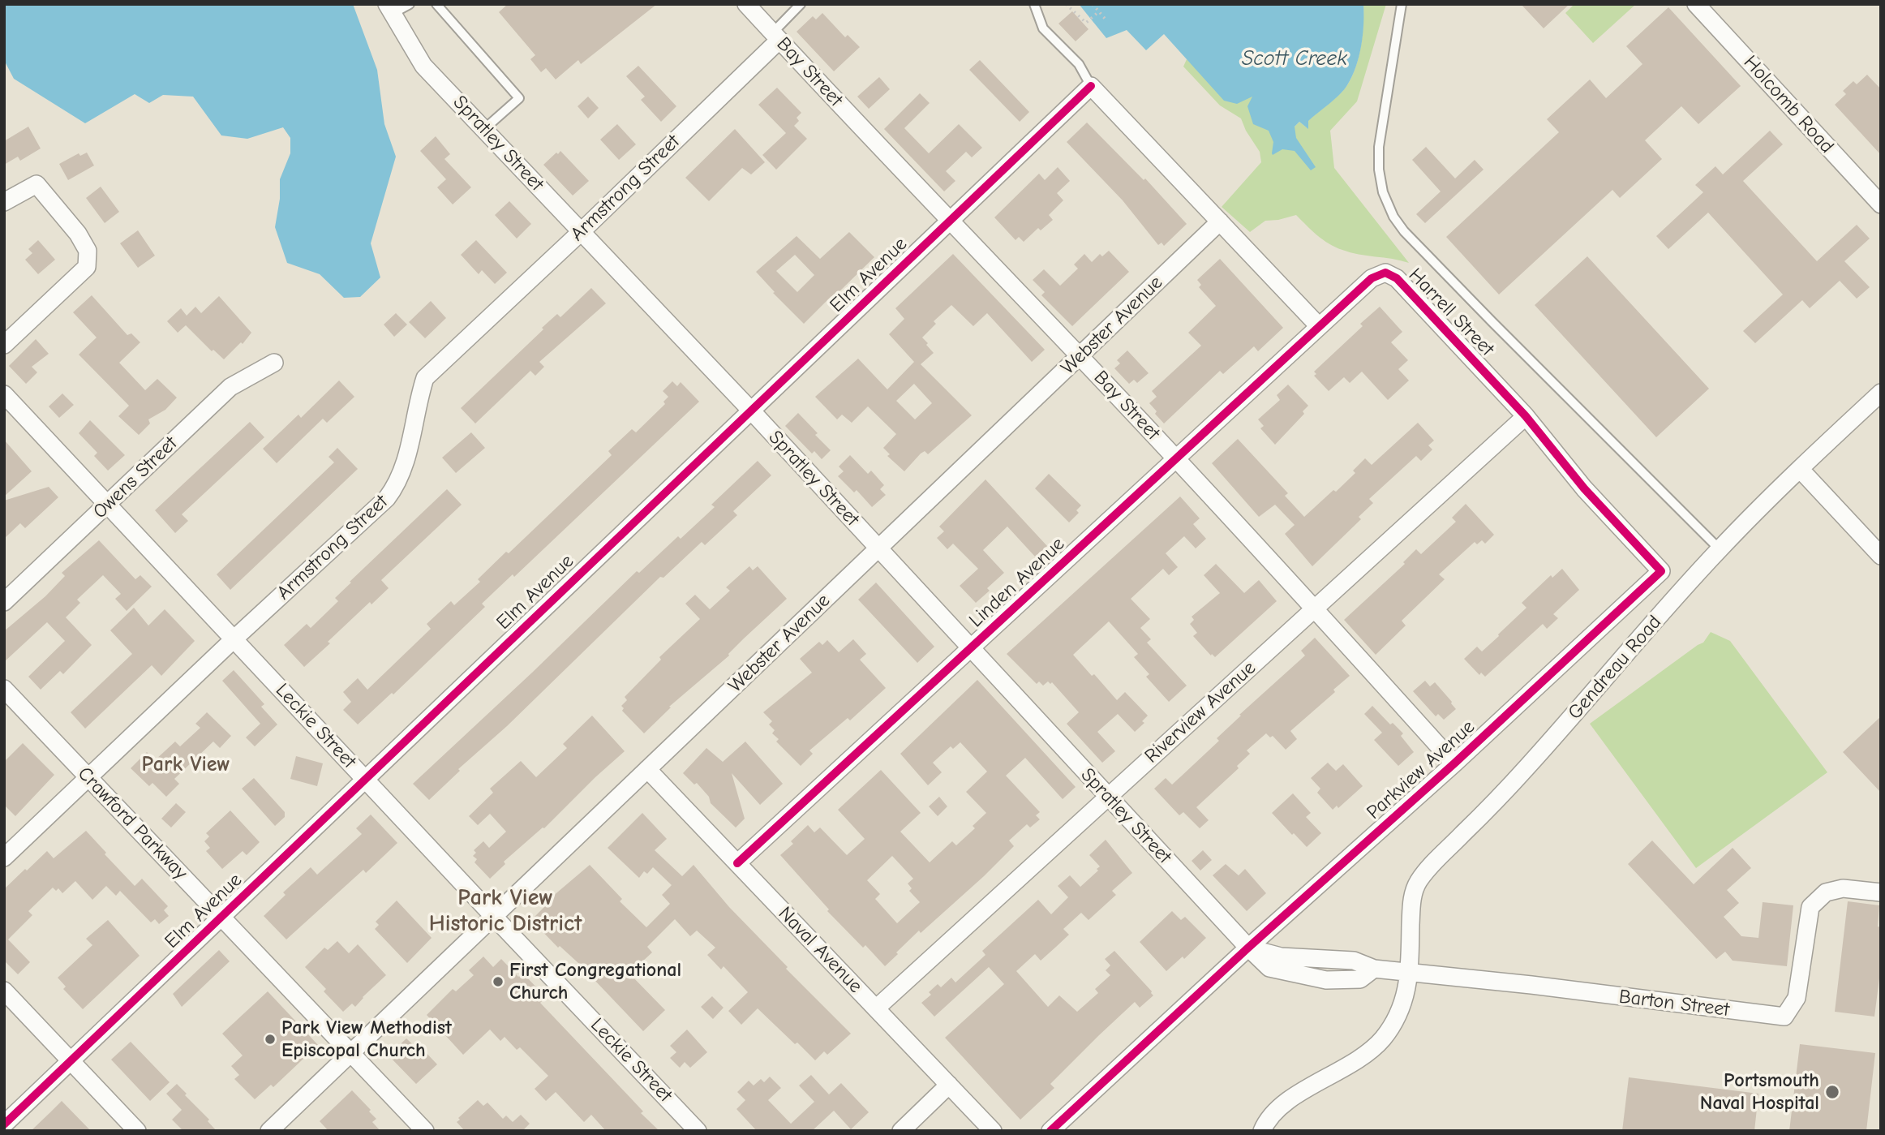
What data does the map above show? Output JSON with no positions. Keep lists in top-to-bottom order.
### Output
{
  "streets": {
    "street": [
      "Bay Street",
      "Holcomb Road",
      "Spratley Street",
      "Armstrong Street",
      "Elm Avenue",
      "Harrell Street",
      "Webster Avenue",
      "Owens Street",
      "Linden Avenue",
      "Gendreau Road",
      "Riverview Avenue",
      "Leckie Street",
      "Parkview Avenue",
      "Crawford Parkway",
      "Naval Avenue",
      "Barton Street"
    ]
  },
  "crossings": [
    ["Bay Street", "Armstrong Street"],
    ["Bay Street", "Elm Avenue"],
    ["Bay Street", "Webster Avenue"],
    ["Bay Street", "Linden Avenue"],
    ["Bay Street", "Riverview Avenue"],
    ["Bay Street", "Parkview Avenue"],
    ["Spratley Street", "Armstrong Street"],
    ["Spratley Street", "Elm Avenue"],
    ["Spratley Street", "Webster Avenue"],
    ["Spratley Street", "Linden Avenue"],
    ["Spratley Street", "Riverview Avenue"],
    ["Spratley Street", "Parkview Avenue"],
    ["Spratley Street", "Barton Street"],
    ["Armstrong Street", "Leckie Street"],
    ["Armstrong Street", "Crawford Parkway"],
    ["Elm Avenue", "Leckie Street"],
    ["Elm Avenue", "Crawford Parkway"],
    ["Harrell Street", "Linden Avenue"],
    ["Harrell Street", "Riverview Avenue"],
    ["Harrell Street", "Parkview Avenue"],
    ["Webster Avenue", "Leckie Street"],
    ["Webster Avenue", "Crawford Parkway"],
    ["Webster Avenue", "Naval Avenue"],
    ["Owens Street", "Leckie Street"],
    ["Linden Avenue", "Naval Avenue"],
    ["Gendreau Road", "Barton Street"],
    ["Riverview Avenue", "Parkview Avenue"],
    ["Riverview Avenue", "Naval Avenue"],
    ["Parkview Avenue", "Barton Street"]
  ],
  "districts": ["Park View", "Park View Historic District"],
  "water": ["Scott Creek"],
  "places": ["First Congregational Church", "Park View Methodist Episcopal Church", "Portsmouth Naval Hospital"]
}
